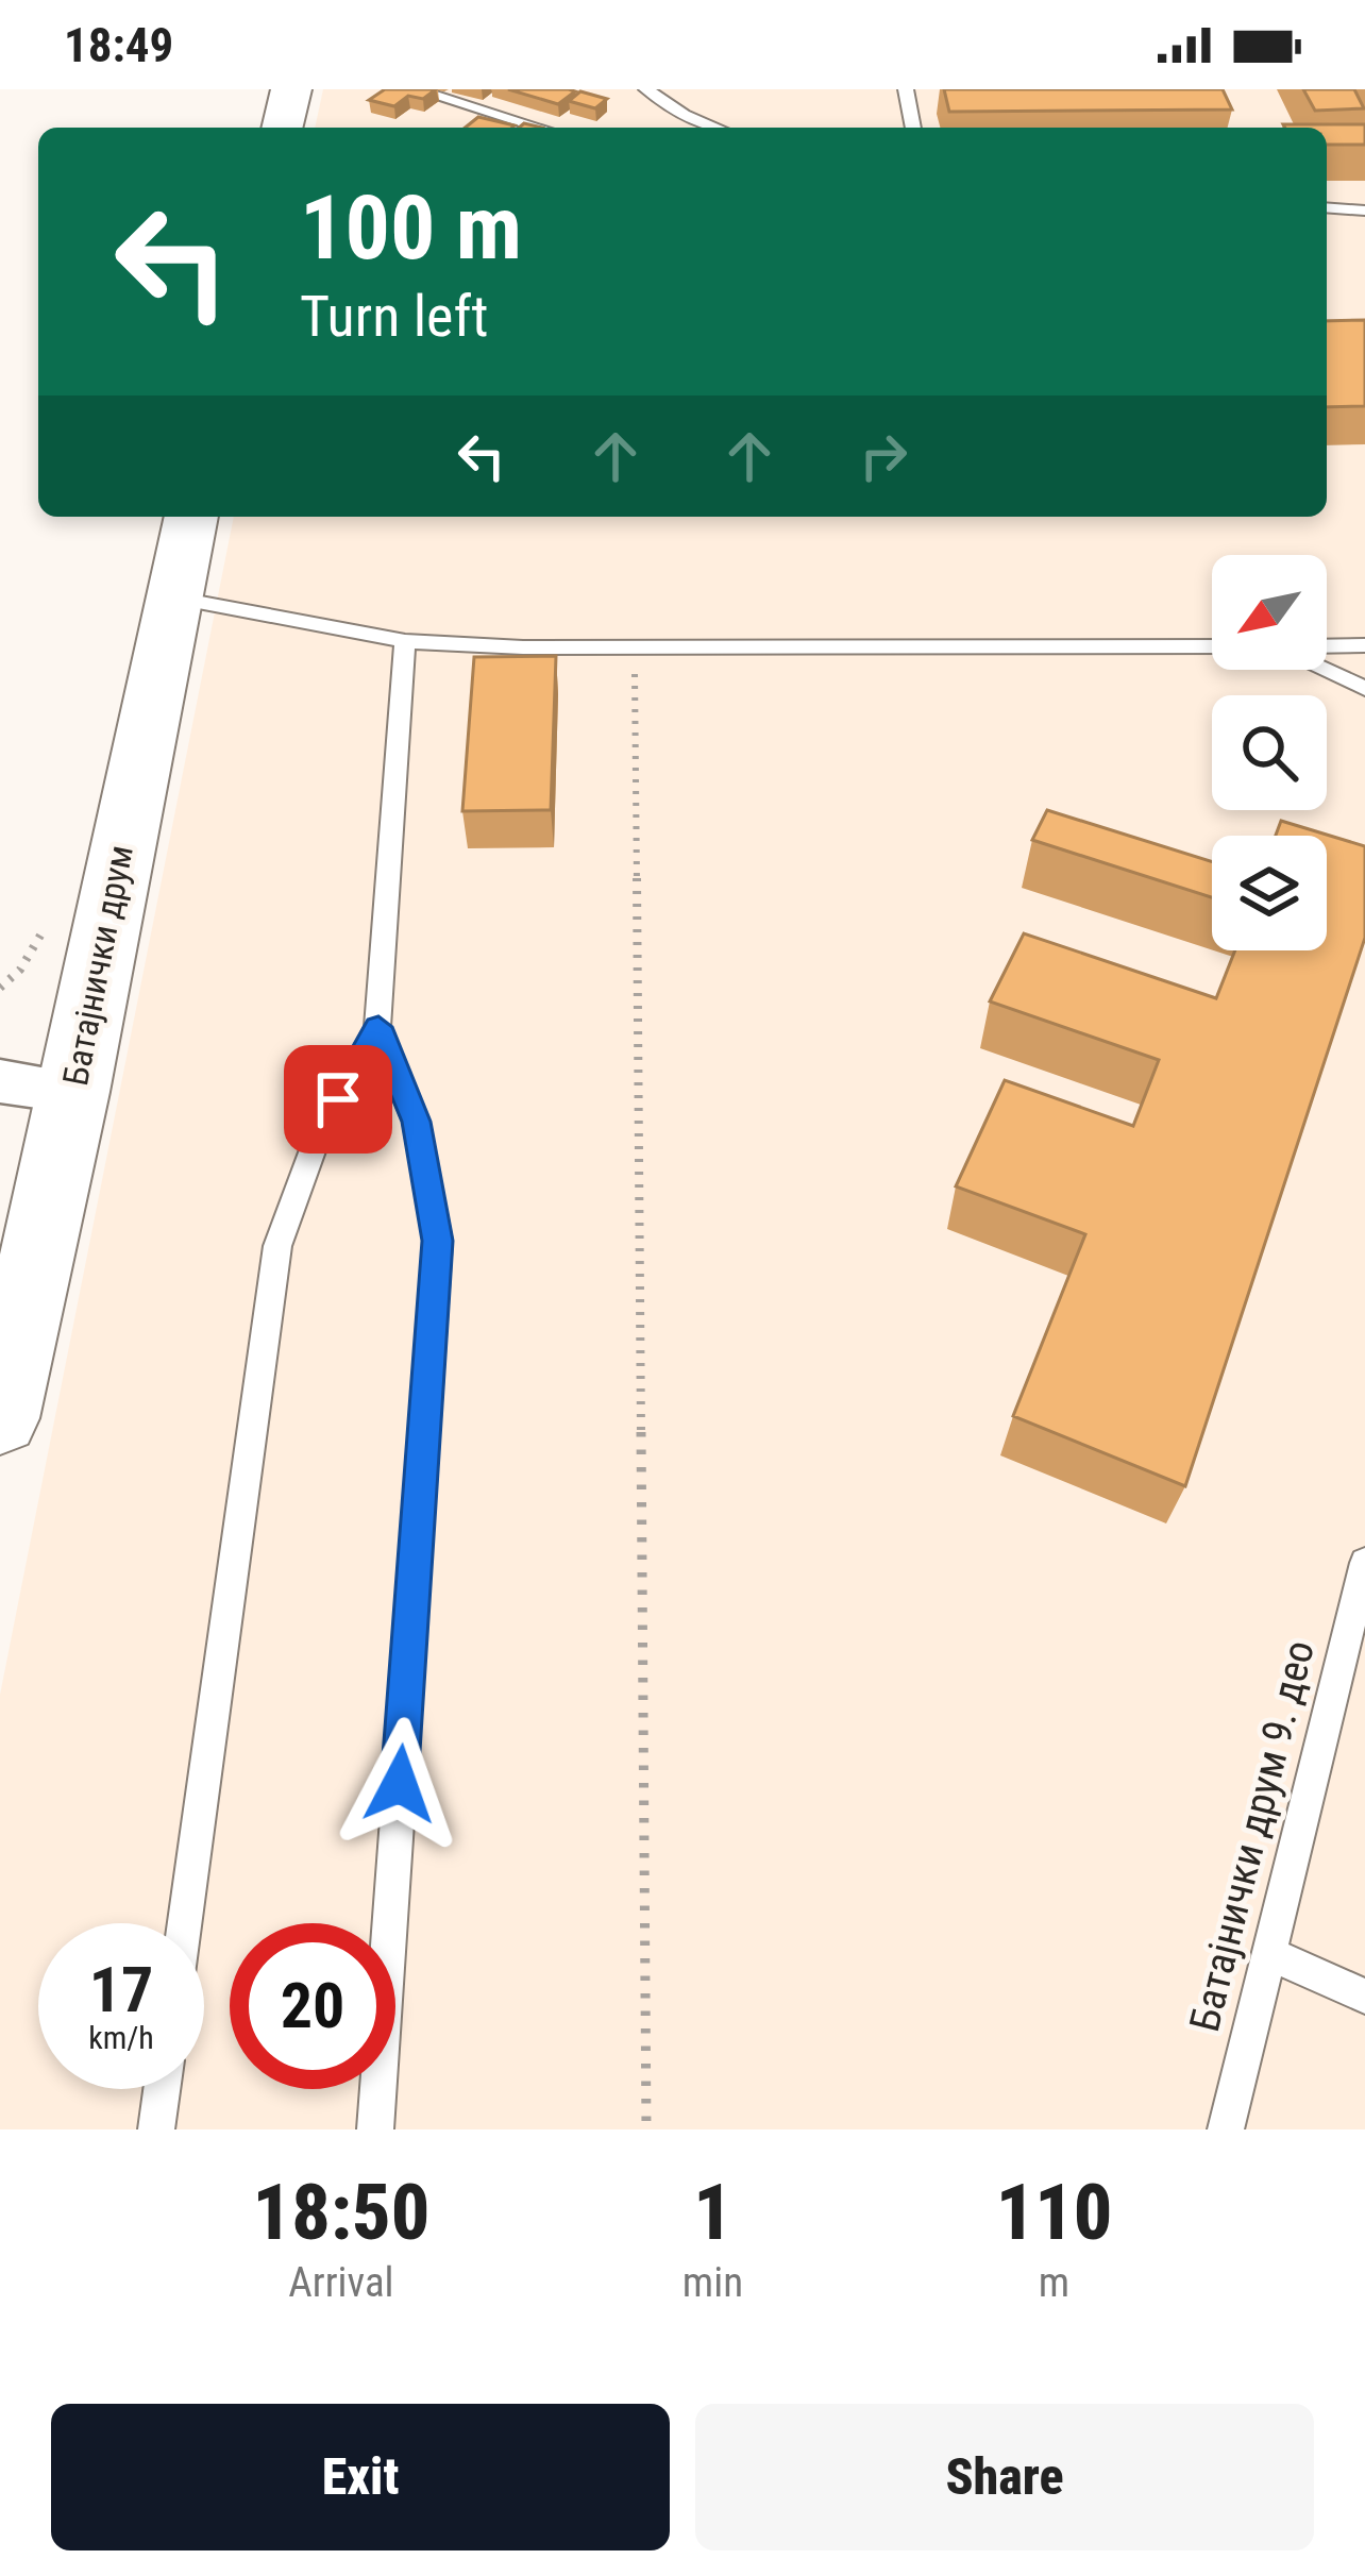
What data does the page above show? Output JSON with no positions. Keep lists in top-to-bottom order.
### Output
{
  "streets": {
    "main road": ["Батајнички друм"],
    "lane": ["Батајнички друм 9. део"]
  },
  "north": "bottom left",
  "page": {
    "status": "18:49",
    "turn": ["100 m", "Turn left"],
    "speed": "17 km/h",
    "limit": "20",
    "eta": [
      "18:50",
      "Arrival",
      "1",
      "min",
      "110",
      "m"
    ],
    "buttons": ["Exit", "Share"]
  }
}
